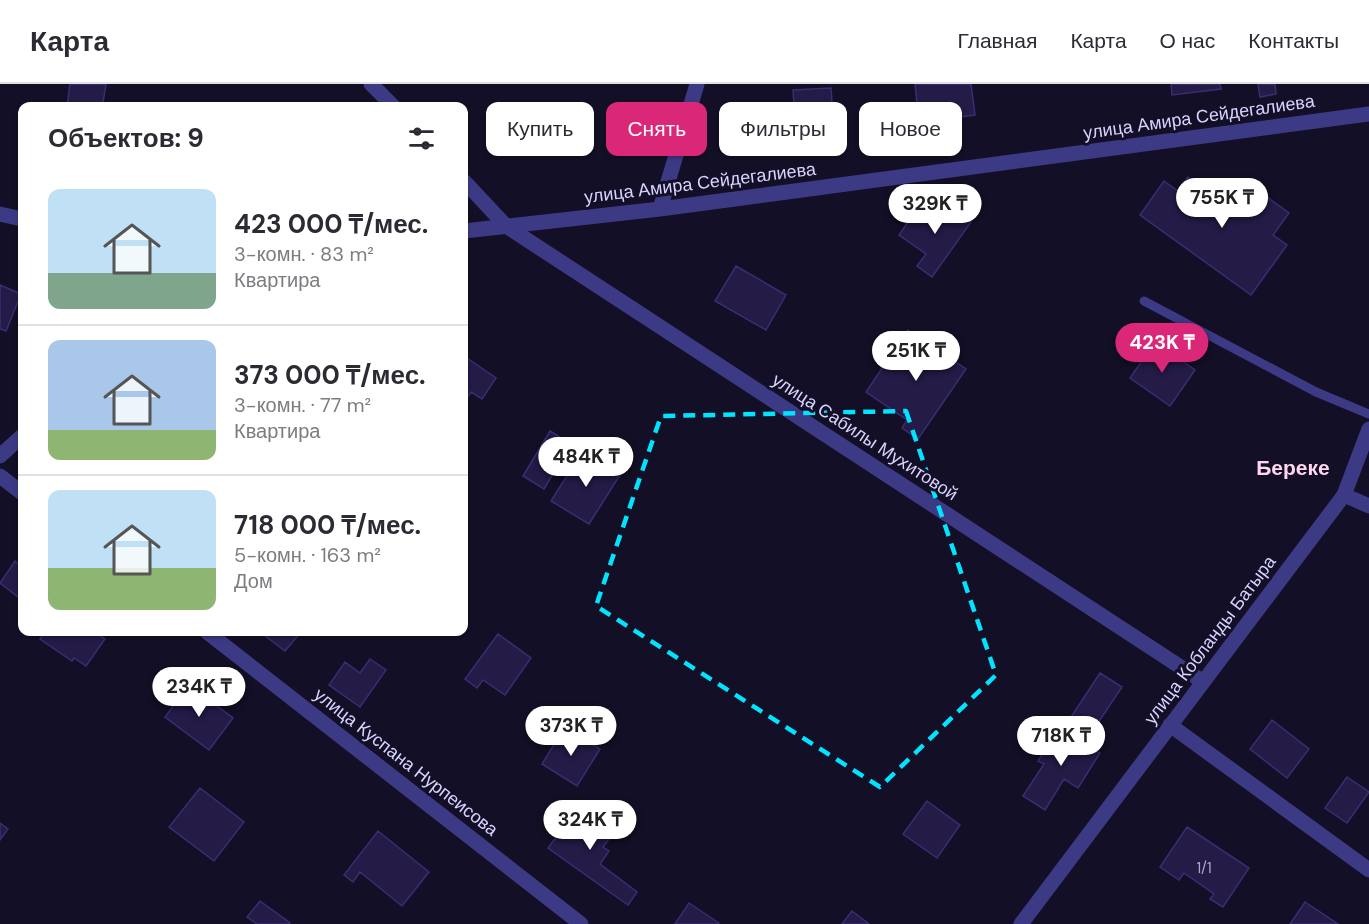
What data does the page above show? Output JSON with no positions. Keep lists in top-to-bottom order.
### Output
{
  "streets": {
    "street": [
      "улица Амира Сейдегалиева",
      "улица Сабилы Мухитовой",
      "улица Кобланды Батыра",
      "улица Куспана Нурпеисова"
    ]
  },
  "crossings": [
    ["улица Амира Сейдегалиева", "улица Сабилы Мухитовой"],
    ["улица Сабилы Мухитовой", "улица Кобланды Батыра"]
  ],
  "districts": ["Береке"],
  "house_numbers": ["1/1"],
  "page": {
    "header": "Карта",
    "nav": [
      "Главная",
      "Карта",
      "О нас",
      "Контакты"
    ],
    "chip": [
      "Купить",
      "Снять",
      "Фильтры",
      "Новое"
    ],
    "heading": "Объектов: 9",
    "list": [
      {
        "name": "423 000 ₸/мес.",
        "note": "3-комн. · 83 m² · Квартира"
      },
      {
        "name": "373 000 ₸/мес.",
        "note": "3-комн. · 77 m² · Квартира"
      },
      {
        "name": "718 000 ₸/мес.",
        "note": "5-комн. · 163 m² · Дом"
      }
    ],
    "price": [
      "755K ₸",
      "329K ₸",
      "423K ₸",
      "251K ₸",
      "484K ₸",
      "234K ₸",
      "373K ₸",
      "718K ₸",
      "324K ₸"
    ]
  }
}
